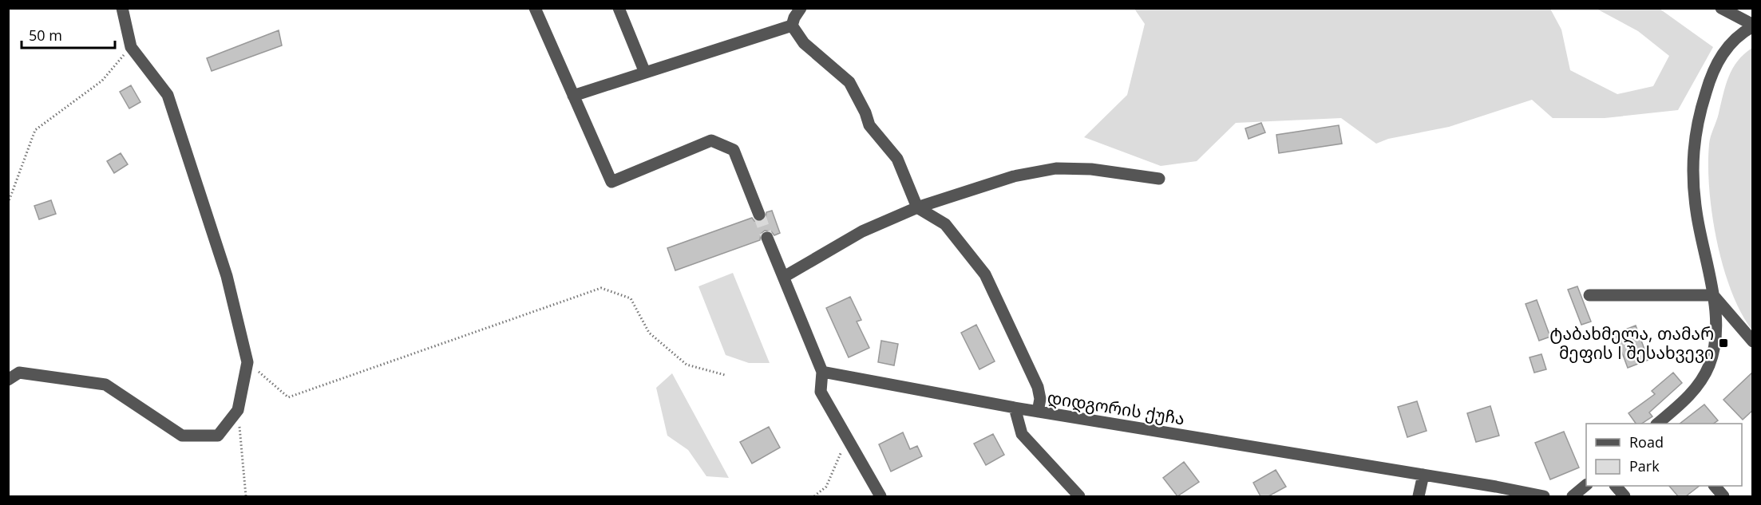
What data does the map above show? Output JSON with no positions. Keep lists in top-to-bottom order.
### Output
{
  "streets": {
    "street": ["დიდგორის ქუჩა"]
  },
  "places": {
    "transit": ["ტაბახმელა, თამარ მეფის I შესახვევი"]
  },
  "legend": ["Road", "Park"],
  "scale_bar": "50 m"
}
